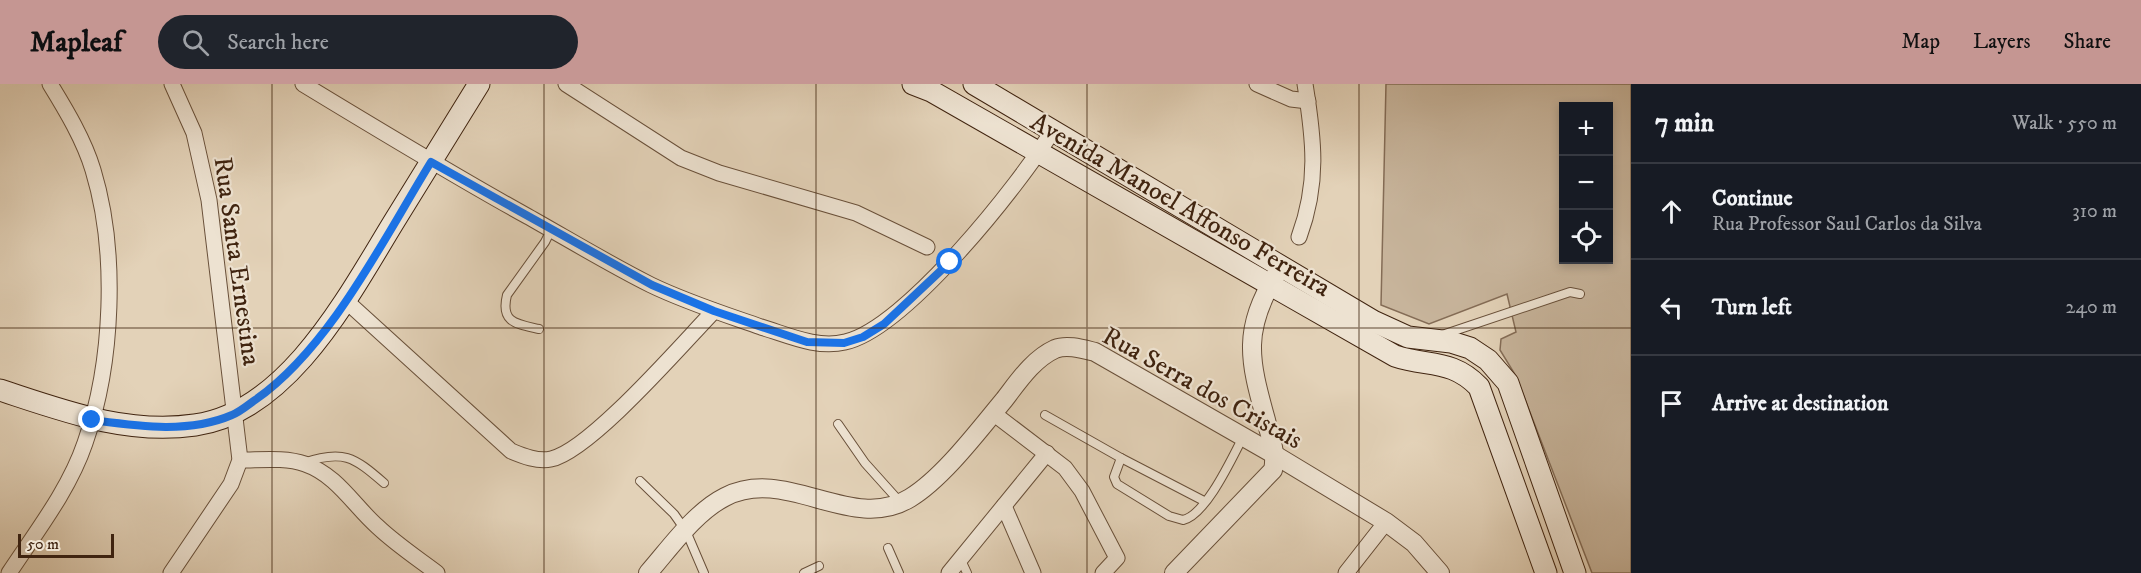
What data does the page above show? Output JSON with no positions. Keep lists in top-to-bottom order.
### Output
{
  "streets": {
    "main road": ["Avenida Manoel Affonso Ferreira"],
    "street": ["Rua Santa Ernestina", "Rua Serra dos Cristais"]
  },
  "scale_bar": "50 m",
  "page": {
    "header": "Mapleaf",
    "search": "Search here",
    "nav": ["Map", "Layers", "Share"],
    "heading": ["7 min", "Walk · 550 m"],
    "map_buttons": ["+", "−"],
    "list": [
      ["Continue", "Rua Professor Saul Carlos da Silva", "310 m"],
      ["Turn left", "240 m"],
      "Arrive at destination"
    ],
    "scale": "50 m"
  }
}
